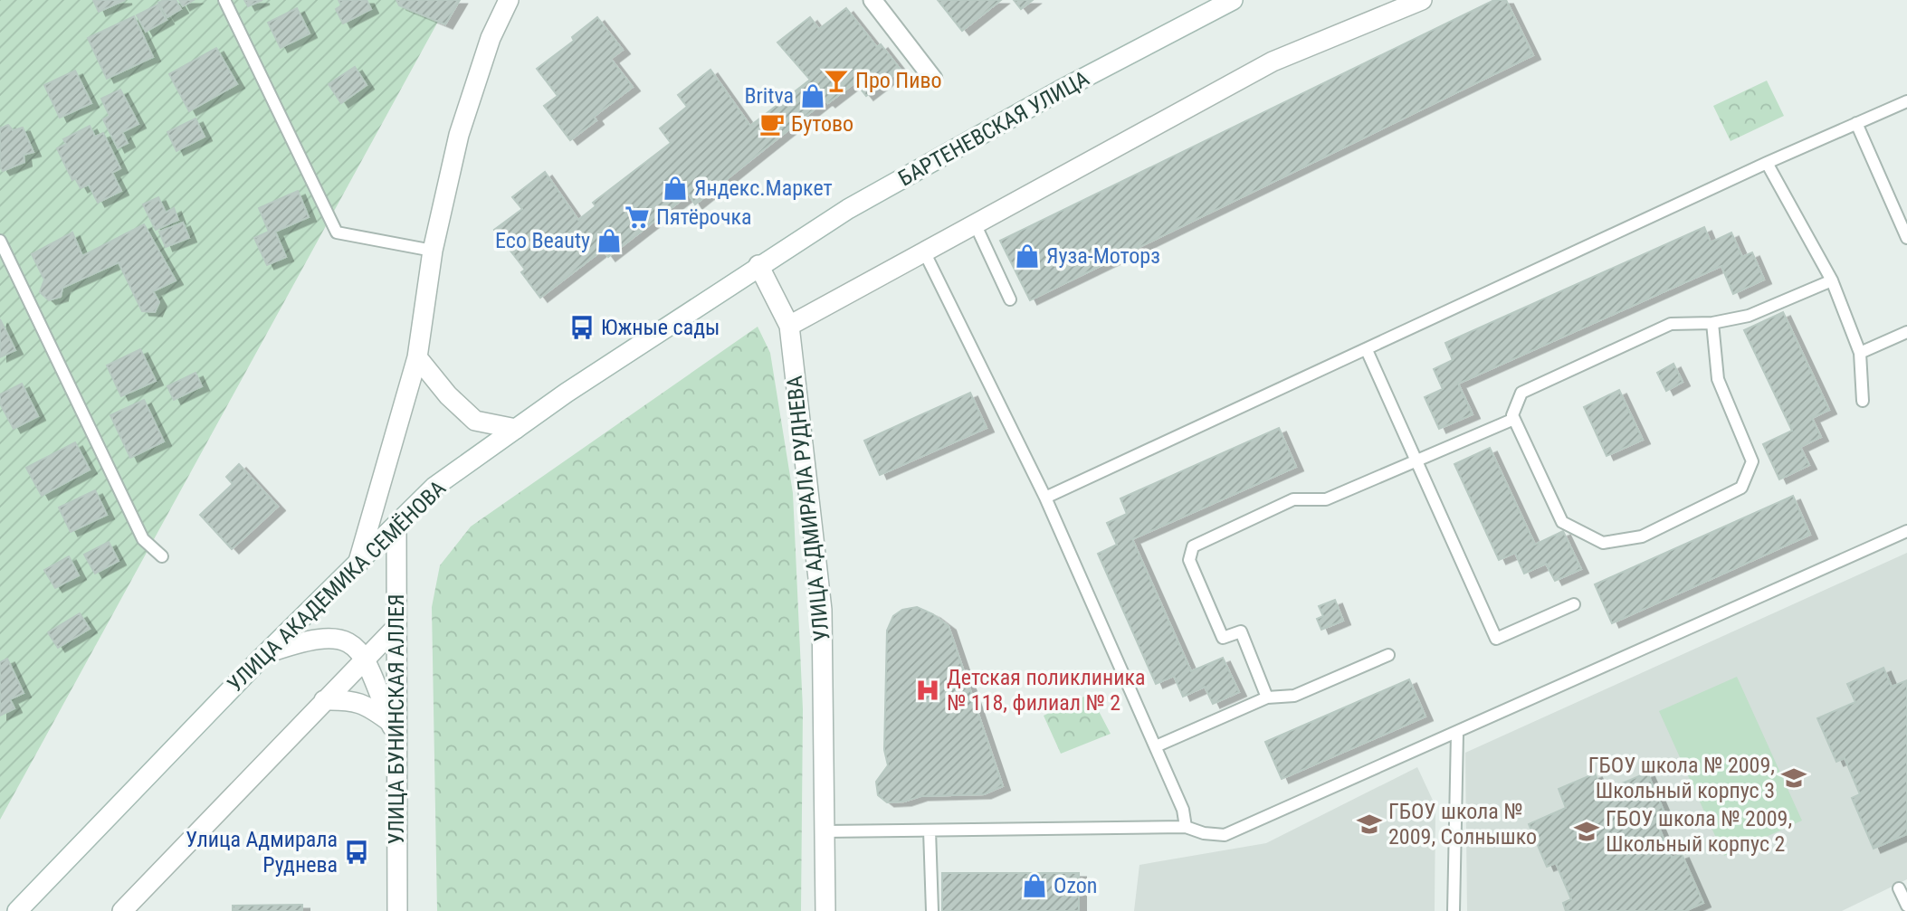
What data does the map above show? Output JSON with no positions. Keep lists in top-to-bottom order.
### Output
{
  "streets": {
    "street": [
      "БАРТЕНЕВСКАЯ УЛИЦА",
      "УЛИЦА АДМИРАЛА РУДНЕВА",
      "УЛИЦА АКАДЕМИКА СЕМЁНОВА",
      "УЛИЦА БУНИНСКАЯ АЛЛЕЯ"
    ]
  },
  "crossings": [
    ["БАРТЕНЕВСКАЯ УЛИЦА", "УЛИЦА АДМИРАЛА РУДНЕВА"],
    ["БАРТЕНЕВСКАЯ УЛИЦА", "УЛИЦА АКАДЕМИКА СЕМЁНОВА"],
    ["УЛИЦА АДМИРАЛА РУДНЕВА", "УЛИЦА АКАДЕМИКА СЕМЁНОВА"],
    ["УЛИЦА АКАДЕМИКА СЕМЁНОВА", "УЛИЦА БУНИНСКАЯ АЛЛЕЯ"]
  ],
  "places": {
    "bar": ["Про Пиво"],
    "shop": [
      "Britva",
      "Яндекс.Маркет",
      "Eco Beauty",
      "Яуза-Моторз",
      "Ozon"
    ],
    "cafe": ["Бутово"],
    "supermarket": ["Пятёрочка"],
    "bus stop": ["Южные сады", "Улица Адмирала Руднева"],
    "hospital": ["Детская поликлиника № 118, филиал № 2"],
    "school or university": ["ГБОУ школа № 2009, Школьный корпус 3", "ГБОУ школа № 2009, Солнышко", "ГБОУ школа № 2009, Школьный корпус 2"]
  }
}
